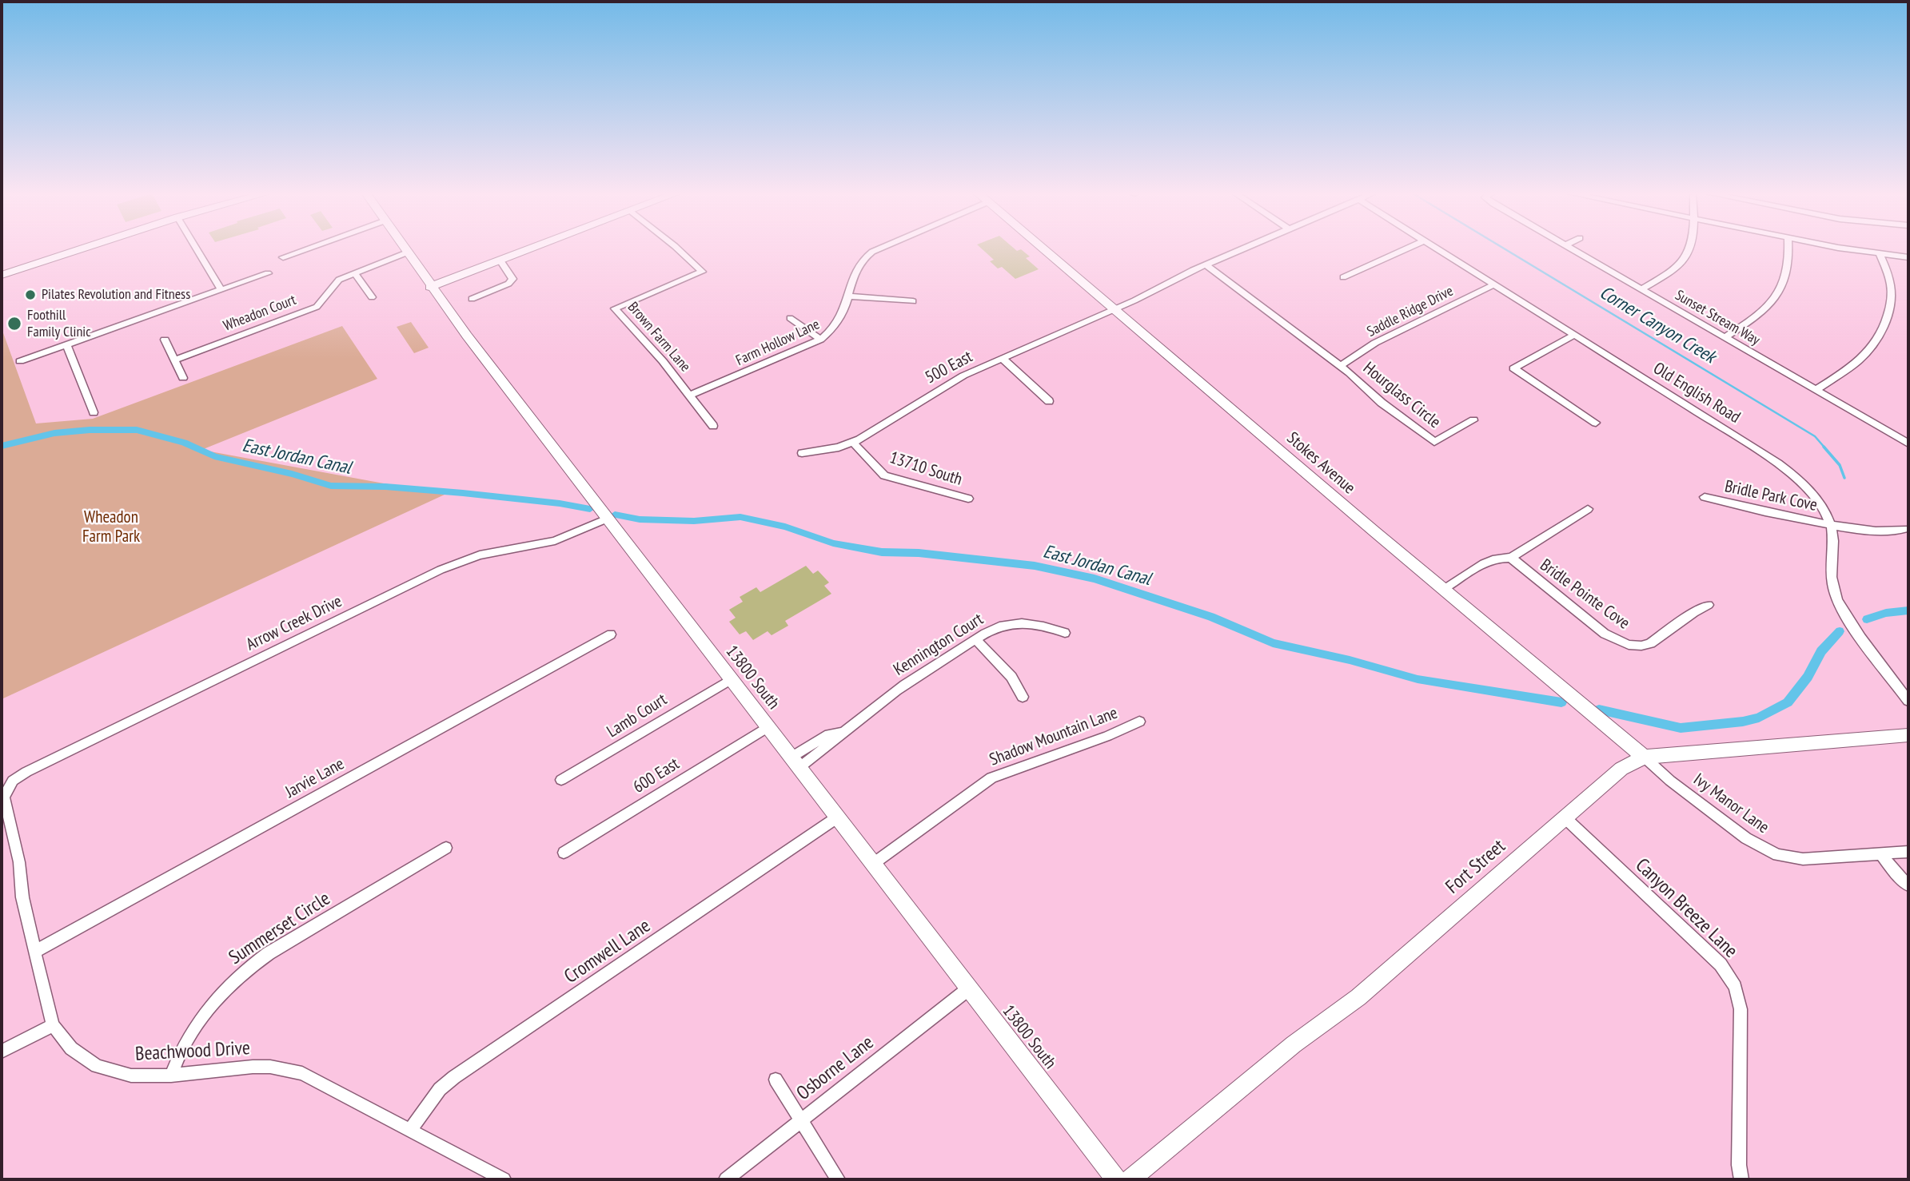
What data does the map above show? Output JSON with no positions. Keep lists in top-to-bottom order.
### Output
{
  "streets": {
    "main road": ["Stokes Avenue", "13800 South", "Fort Street"],
    "street": [
      "Saddle Ridge Drive",
      "Wheadon Court",
      "Sunset Stream Way",
      "Brown Farm Lane",
      "Farm Hollow Lane",
      "500 East",
      "Old English Road",
      "Hourglass Circle",
      "13710 South",
      "Bridle Park Cove",
      "Bridle Pointe Cove",
      "Arrow Creek Drive",
      "Kennington Court",
      "Lamb Court",
      "Shadow Mountain Lane",
      "600 East",
      "Jarvie Lane",
      "Ivy Manor Lane",
      "Canyon Breeze Lane",
      "Summerset Circle",
      "Cromwell Lane",
      "Beachwood Drive",
      "Osborne Lane"
    ]
  },
  "crossings": [
    ["Saddle Ridge Drive", "Old English Road"],
    ["Saddle Ridge Drive", "Hourglass Circle"],
    ["Wheadon Court", "13800 South"],
    ["Brown Farm Lane", "Farm Hollow Lane"],
    ["500 East", "Stokes Avenue"],
    ["500 East", "13710 South"],
    ["Old English Road", "Bridle Park Cove"],
    ["Stokes Avenue", "Ivy Manor Lane"],
    ["Stokes Avenue", "Fort Street"],
    ["Arrow Creek Drive", "13800 South"],
    ["Arrow Creek Drive", "Beachwood Drive"],
    ["Kennington Court", "13800 South"],
    ["13800 South", "Lamb Court"],
    ["13800 South", "Shadow Mountain Lane"],
    ["13800 South", "600 East"],
    ["13800 South", "Cromwell Lane"],
    ["13800 South", "Osborne Lane"],
    ["Jarvie Lane", "Beachwood Drive"],
    ["Ivy Manor Lane", "Fort Street"],
    ["Fort Street", "Canyon Breeze Lane"],
    ["Summerset Circle", "Beachwood Drive"],
    ["Cromwell Lane", "Beachwood Drive"]
  ],
  "water": ["Corner Canyon Creek", "East Jordan Canal"],
  "parks": ["Wheadon Farm Park"],
  "places": ["Pilates Revolution and Fitness", "Foothill Family Clinic"]
}
